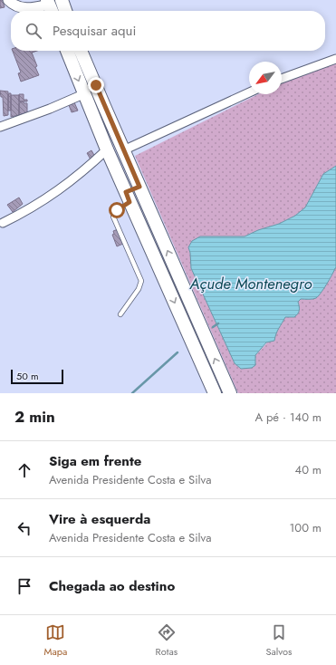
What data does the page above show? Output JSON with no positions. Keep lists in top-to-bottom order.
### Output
{
  "water": ["Açude Montenegro"],
  "scale_bar": "50 m",
  "north": "bottom left",
  "page": {
    "search": "Pesquisar aqui",
    "scale": "50 m",
    "heading": ["2 min", "A pé · 140 m"],
    "list": [
      ["Siga em frente", "Avenida Presidente Costa e Silva", "40 m"],
      ["Vire à esquerda", "Avenida Presidente Costa e Silva", "100 m"],
      "Chegada ao destino"
    ],
    "nav": ["Mapa", "Rotas", "Salvos"]
  }
}
